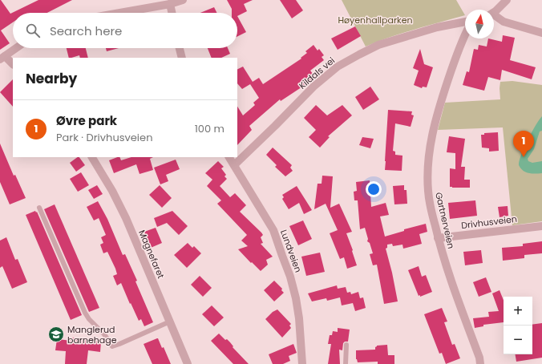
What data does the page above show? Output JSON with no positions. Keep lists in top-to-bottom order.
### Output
{
  "streets": {
    "street": [
      "Kildals vei",
      "Gartnerveien",
      "Drivhusveien",
      "Lundveien",
      "Magnefaret"
    ]
  },
  "crossings": [
    ["Kildals vei", "Lundveien"],
    ["Gartnerveien", "Drivhusveien"]
  ],
  "parks": ["Høyenhallparken"],
  "places": {
    "school or university": ["Manglerud barnehage"]
  },
  "north": "top",
  "page": {
    "search": "Search here",
    "heading": "Nearby",
    "list": [
      {
        "mark": "1",
        "name": "Øvre park",
        "note": "Park · Drivhusveien",
        "value": "100 m"
      }
    ],
    "pins": "1",
    "map_buttons": ["+", "−"]
  }
}
